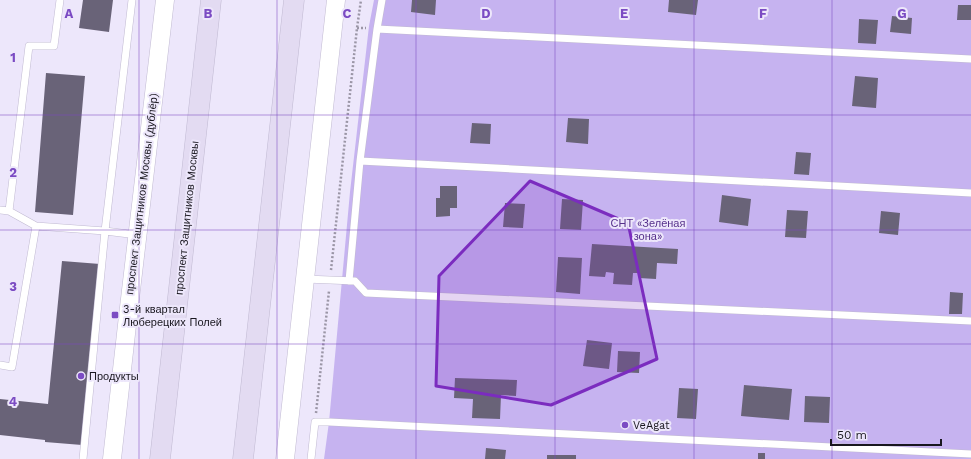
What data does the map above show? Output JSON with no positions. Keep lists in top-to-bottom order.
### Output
{
  "streets": {
    "main road": ["проспект Защитников Москвы"],
    "street": ["проспект Защитников Москвы (дублёр)"]
  },
  "parks": ["СНТ «Зелёная зона»"],
  "places": {
    "transit": ["3-й квартал Люберецких Полей"],
    "other": ["Продукты", "VeAgat"]
  },
  "scale_bar": "50 m",
  "grid": {
    "columns": [
      "A",
      "B",
      "C",
      "D",
      "E",
      "F",
      "G"
    ],
    "rows": [
      "1",
      "2",
      "3",
      "4"
    ]
  }
}
